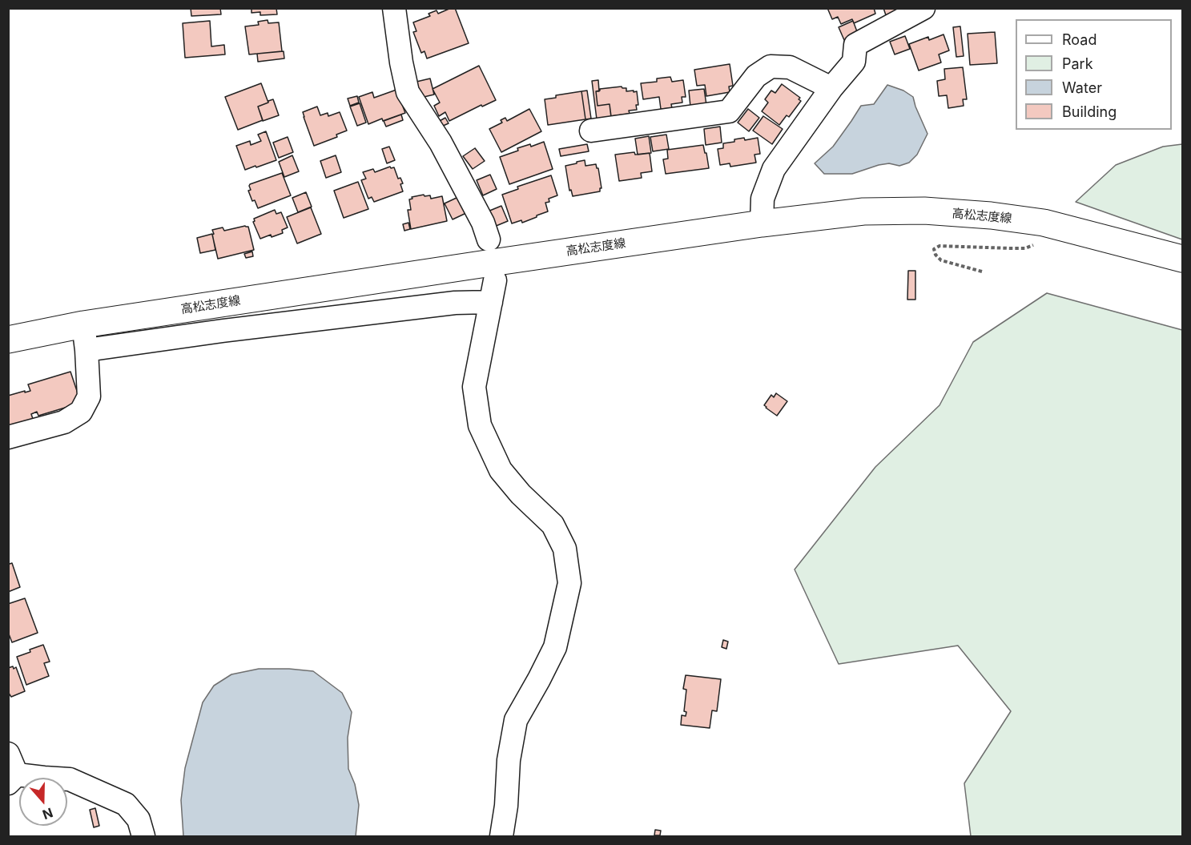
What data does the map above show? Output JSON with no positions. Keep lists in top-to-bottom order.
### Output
{
  "streets": {
    "main road": ["高松志度線"]
  },
  "legend": [
    "Road",
    "Park",
    "Water",
    "Building"
  ],
  "north": "bottom"
}
